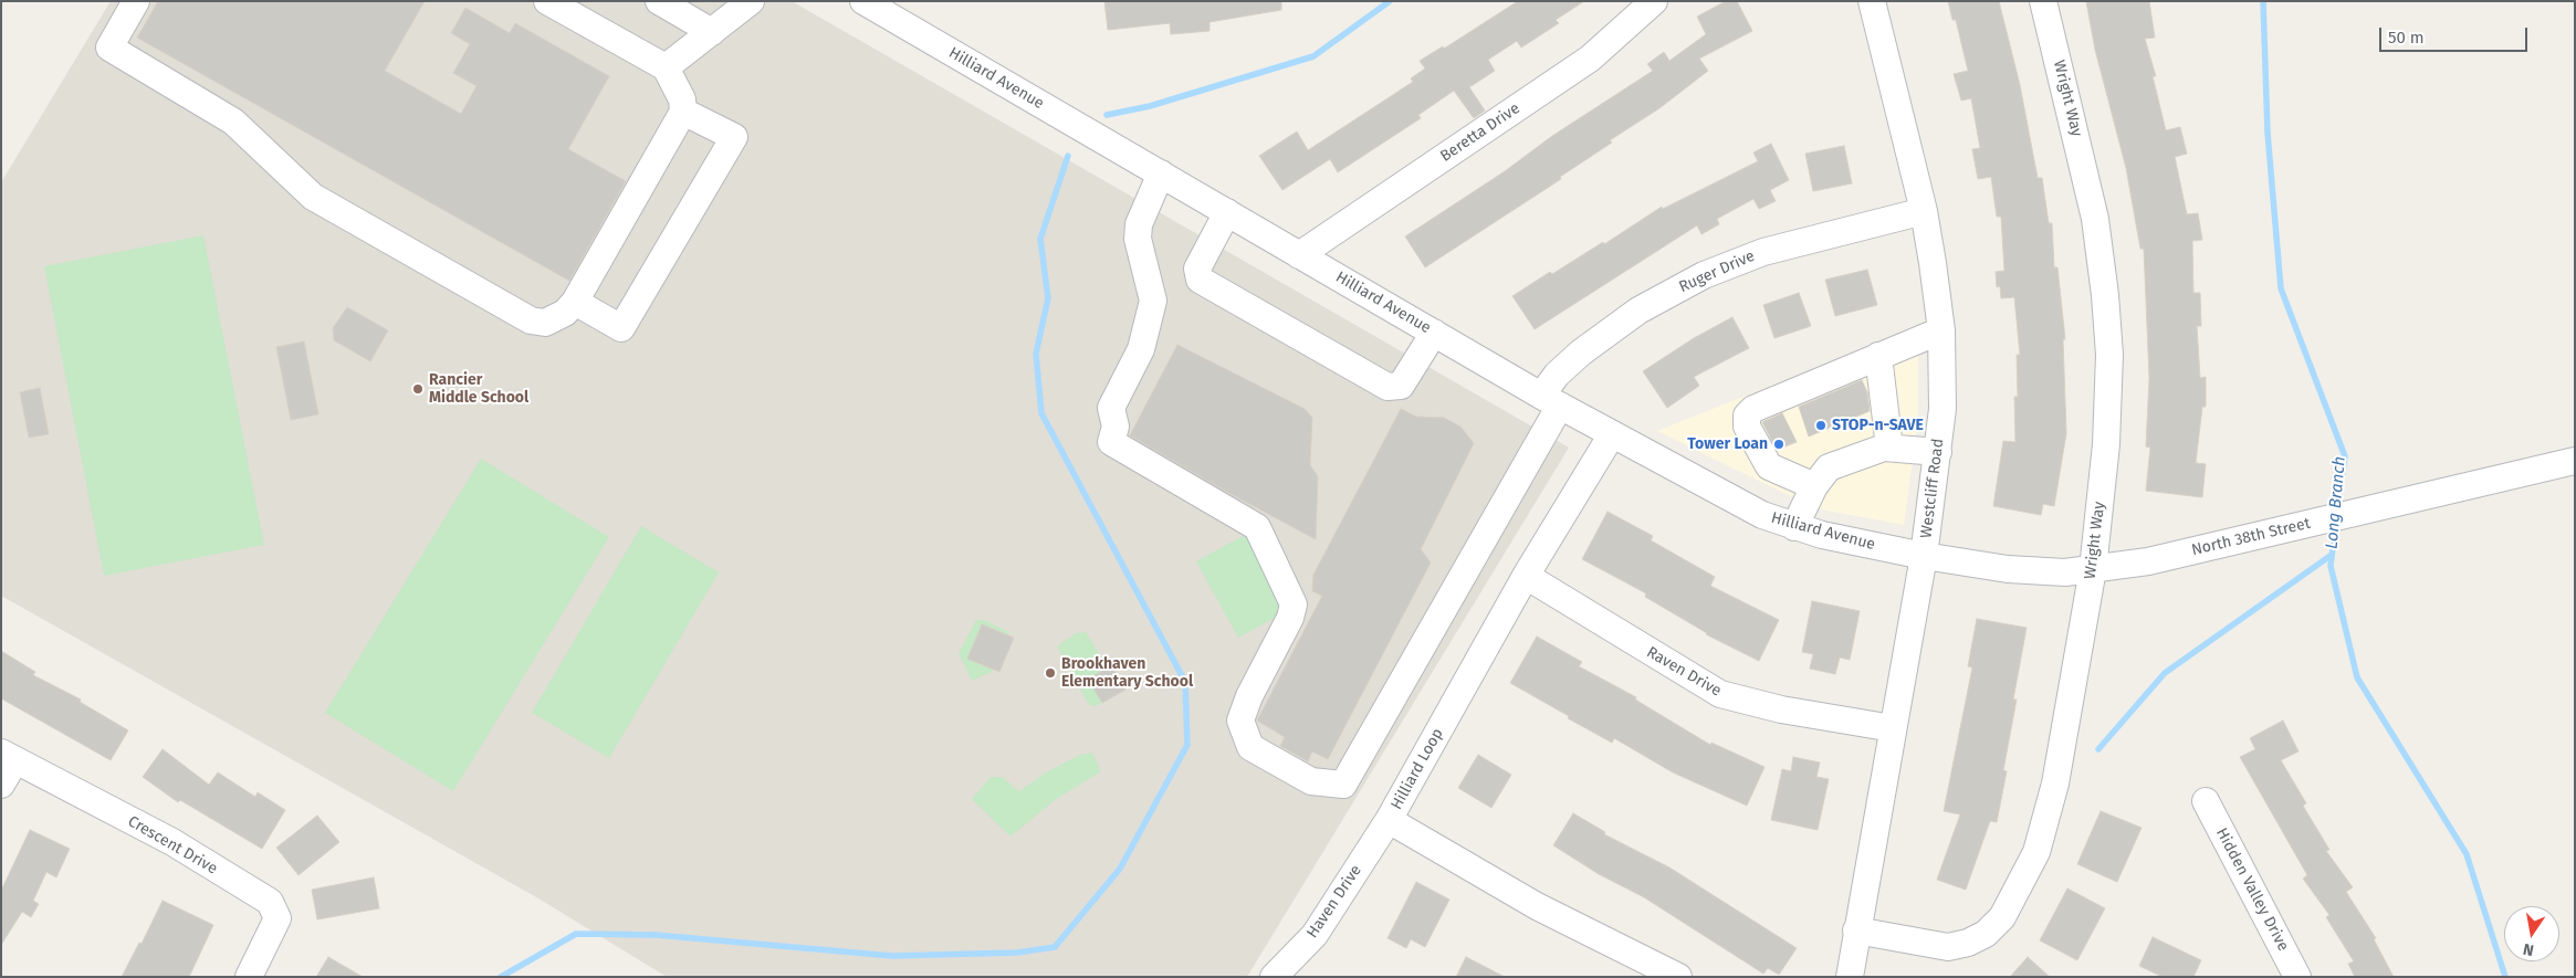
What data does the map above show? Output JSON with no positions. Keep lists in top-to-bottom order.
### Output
{
  "streets": {
    "street": [
      "Hilliard Avenue",
      "Wright Way",
      "Beretta Drive",
      "Ruger Drive",
      "Westcliff Road",
      "North 38th Street",
      "Raven Drive",
      "Hilliard Loop",
      "Crescent Drive",
      "Hidden Valley Drive",
      "Haven Drive"
    ]
  },
  "crossings": [
    ["Hilliard Avenue", "Beretta Drive"],
    ["Hilliard Avenue", "Ruger Drive"],
    ["Hilliard Avenue", "Westcliff Road"],
    ["Hilliard Avenue", "North 38th Street"],
    ["Hilliard Avenue", "Hilliard Loop"],
    ["Wright Way", "Westcliff Road"],
    ["Wright Way", "North 38th Street"],
    ["Ruger Drive", "Westcliff Road"],
    ["Westcliff Road", "North 38th Street"],
    ["Westcliff Road", "Raven Drive"],
    ["Raven Drive", "Hilliard Loop"],
    ["Hilliard Loop", "Haven Drive"]
  ],
  "water": ["Long Branch"],
  "places": [
    "Rancier Middle School",
    "STOP-n-SAVE",
    "Tower Loan",
    "Brookhaven Elementary School"
  ],
  "scale_bar": "50 m",
  "north": "bottom"
}
